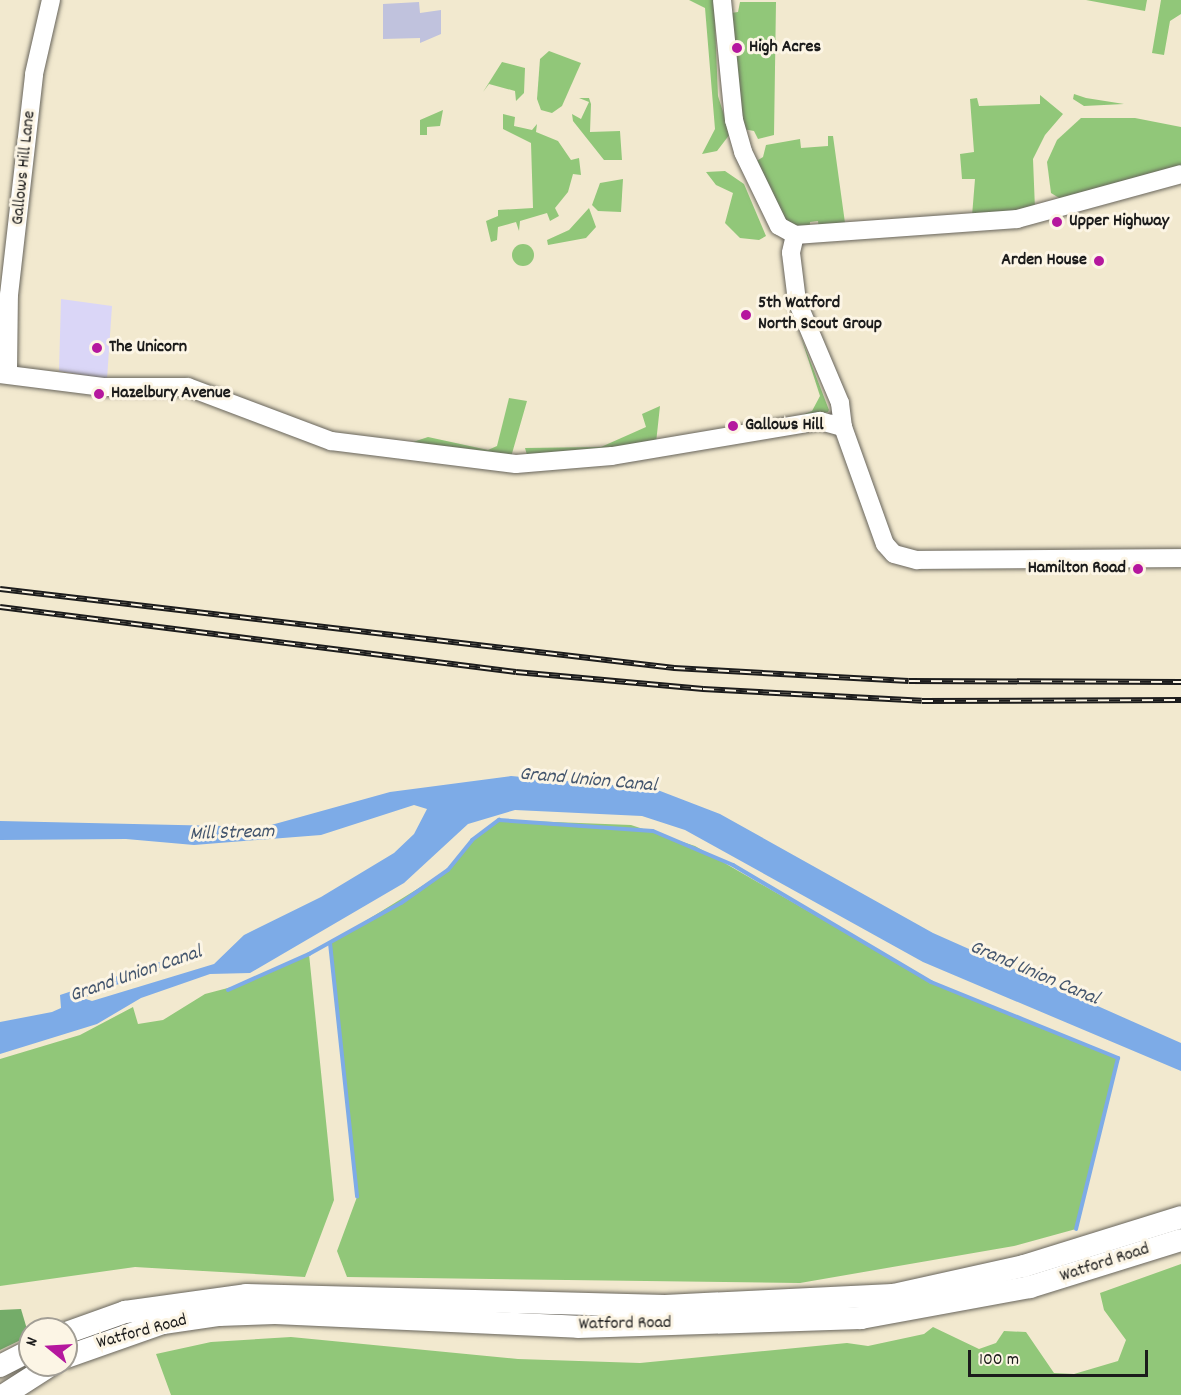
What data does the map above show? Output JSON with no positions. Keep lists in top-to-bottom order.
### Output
{
  "streets": {
    "highway": ["Watford Road"],
    "street": ["Gallows Hill Lane"]
  },
  "water": ["Grand Union Canal", "Mill Stream"],
  "places": [
    "High Acres",
    "Upper Highway",
    "Arden House",
    "5th Watford North Scout Group",
    "The Unicorn",
    "Hazelbury Avenue",
    "Gallows Hill",
    "Hamilton Road"
  ],
  "scale_bar": "100 m",
  "north": "left"
}
